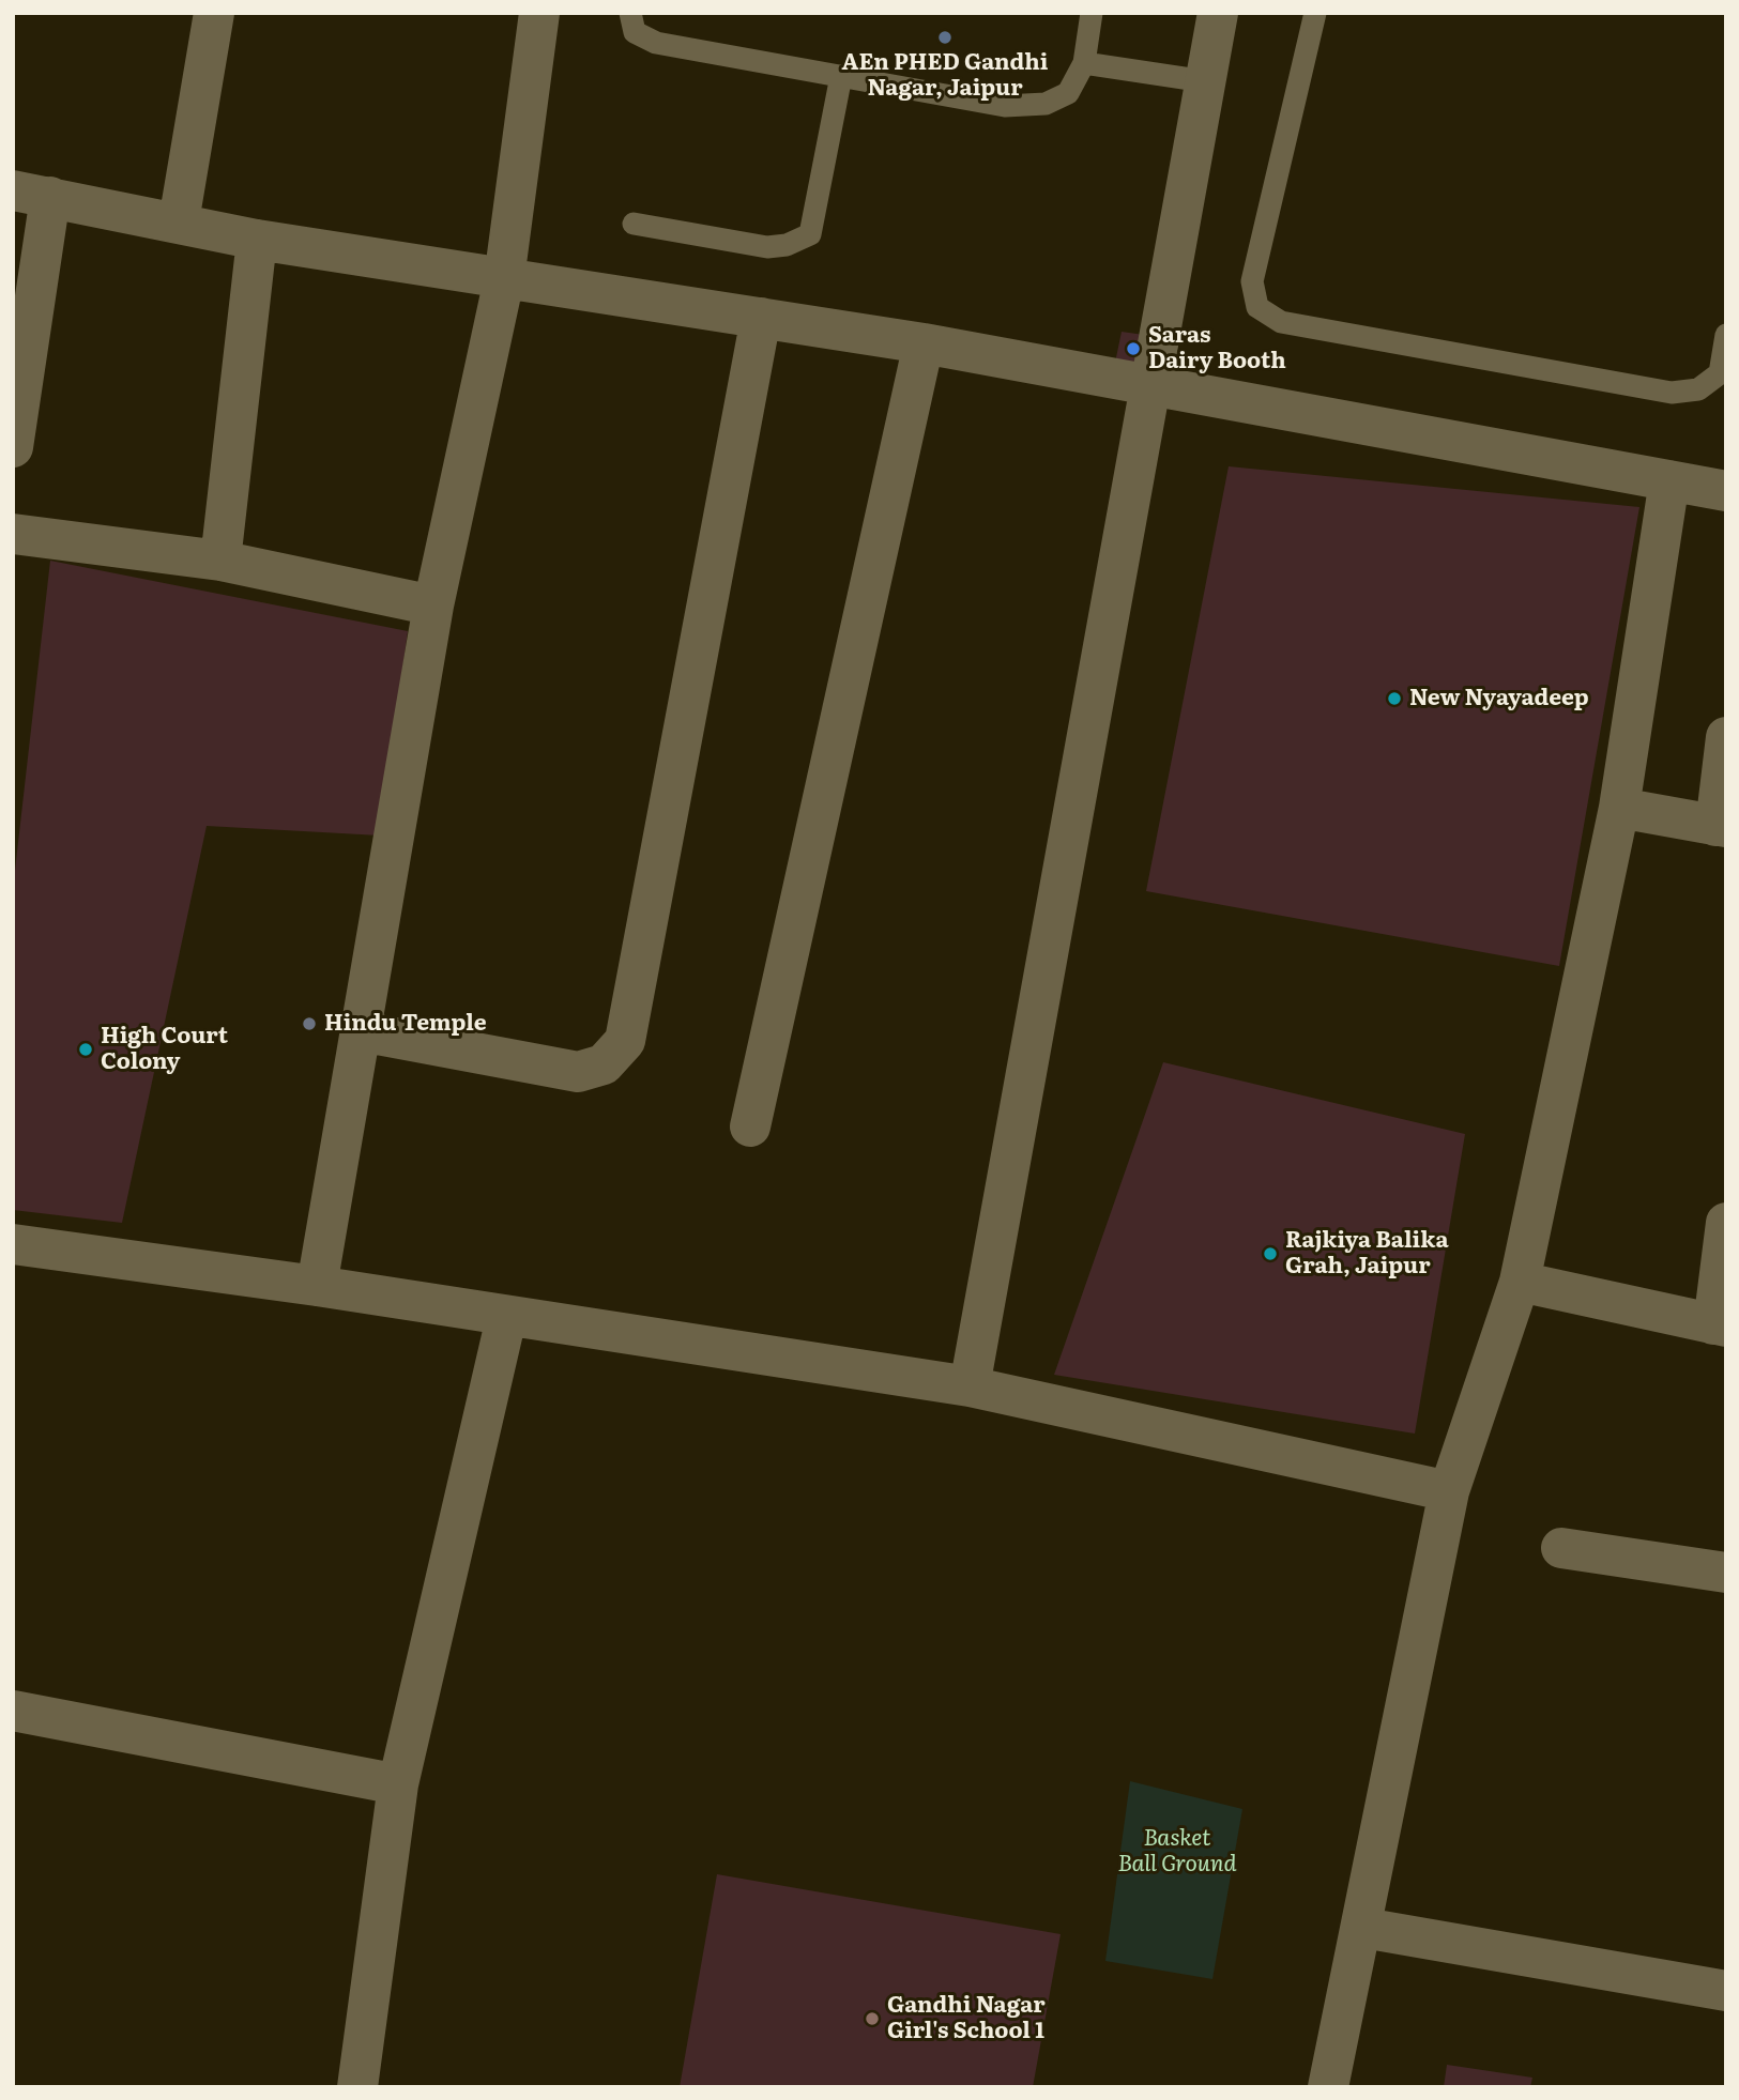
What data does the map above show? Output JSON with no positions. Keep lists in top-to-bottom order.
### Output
{
  "parks": ["Basket Ball Ground"],
  "places": [
    "AEn PHED Gandhi Nagar, Jaipur",
    "Saras Dairy Booth",
    "New Nyayadeep",
    "Hindu Temple",
    "High Court Colony",
    "Rajkiya Balika Grah, Jaipur",
    "Gandhi Nagar Girl's School 1"
  ]
}
